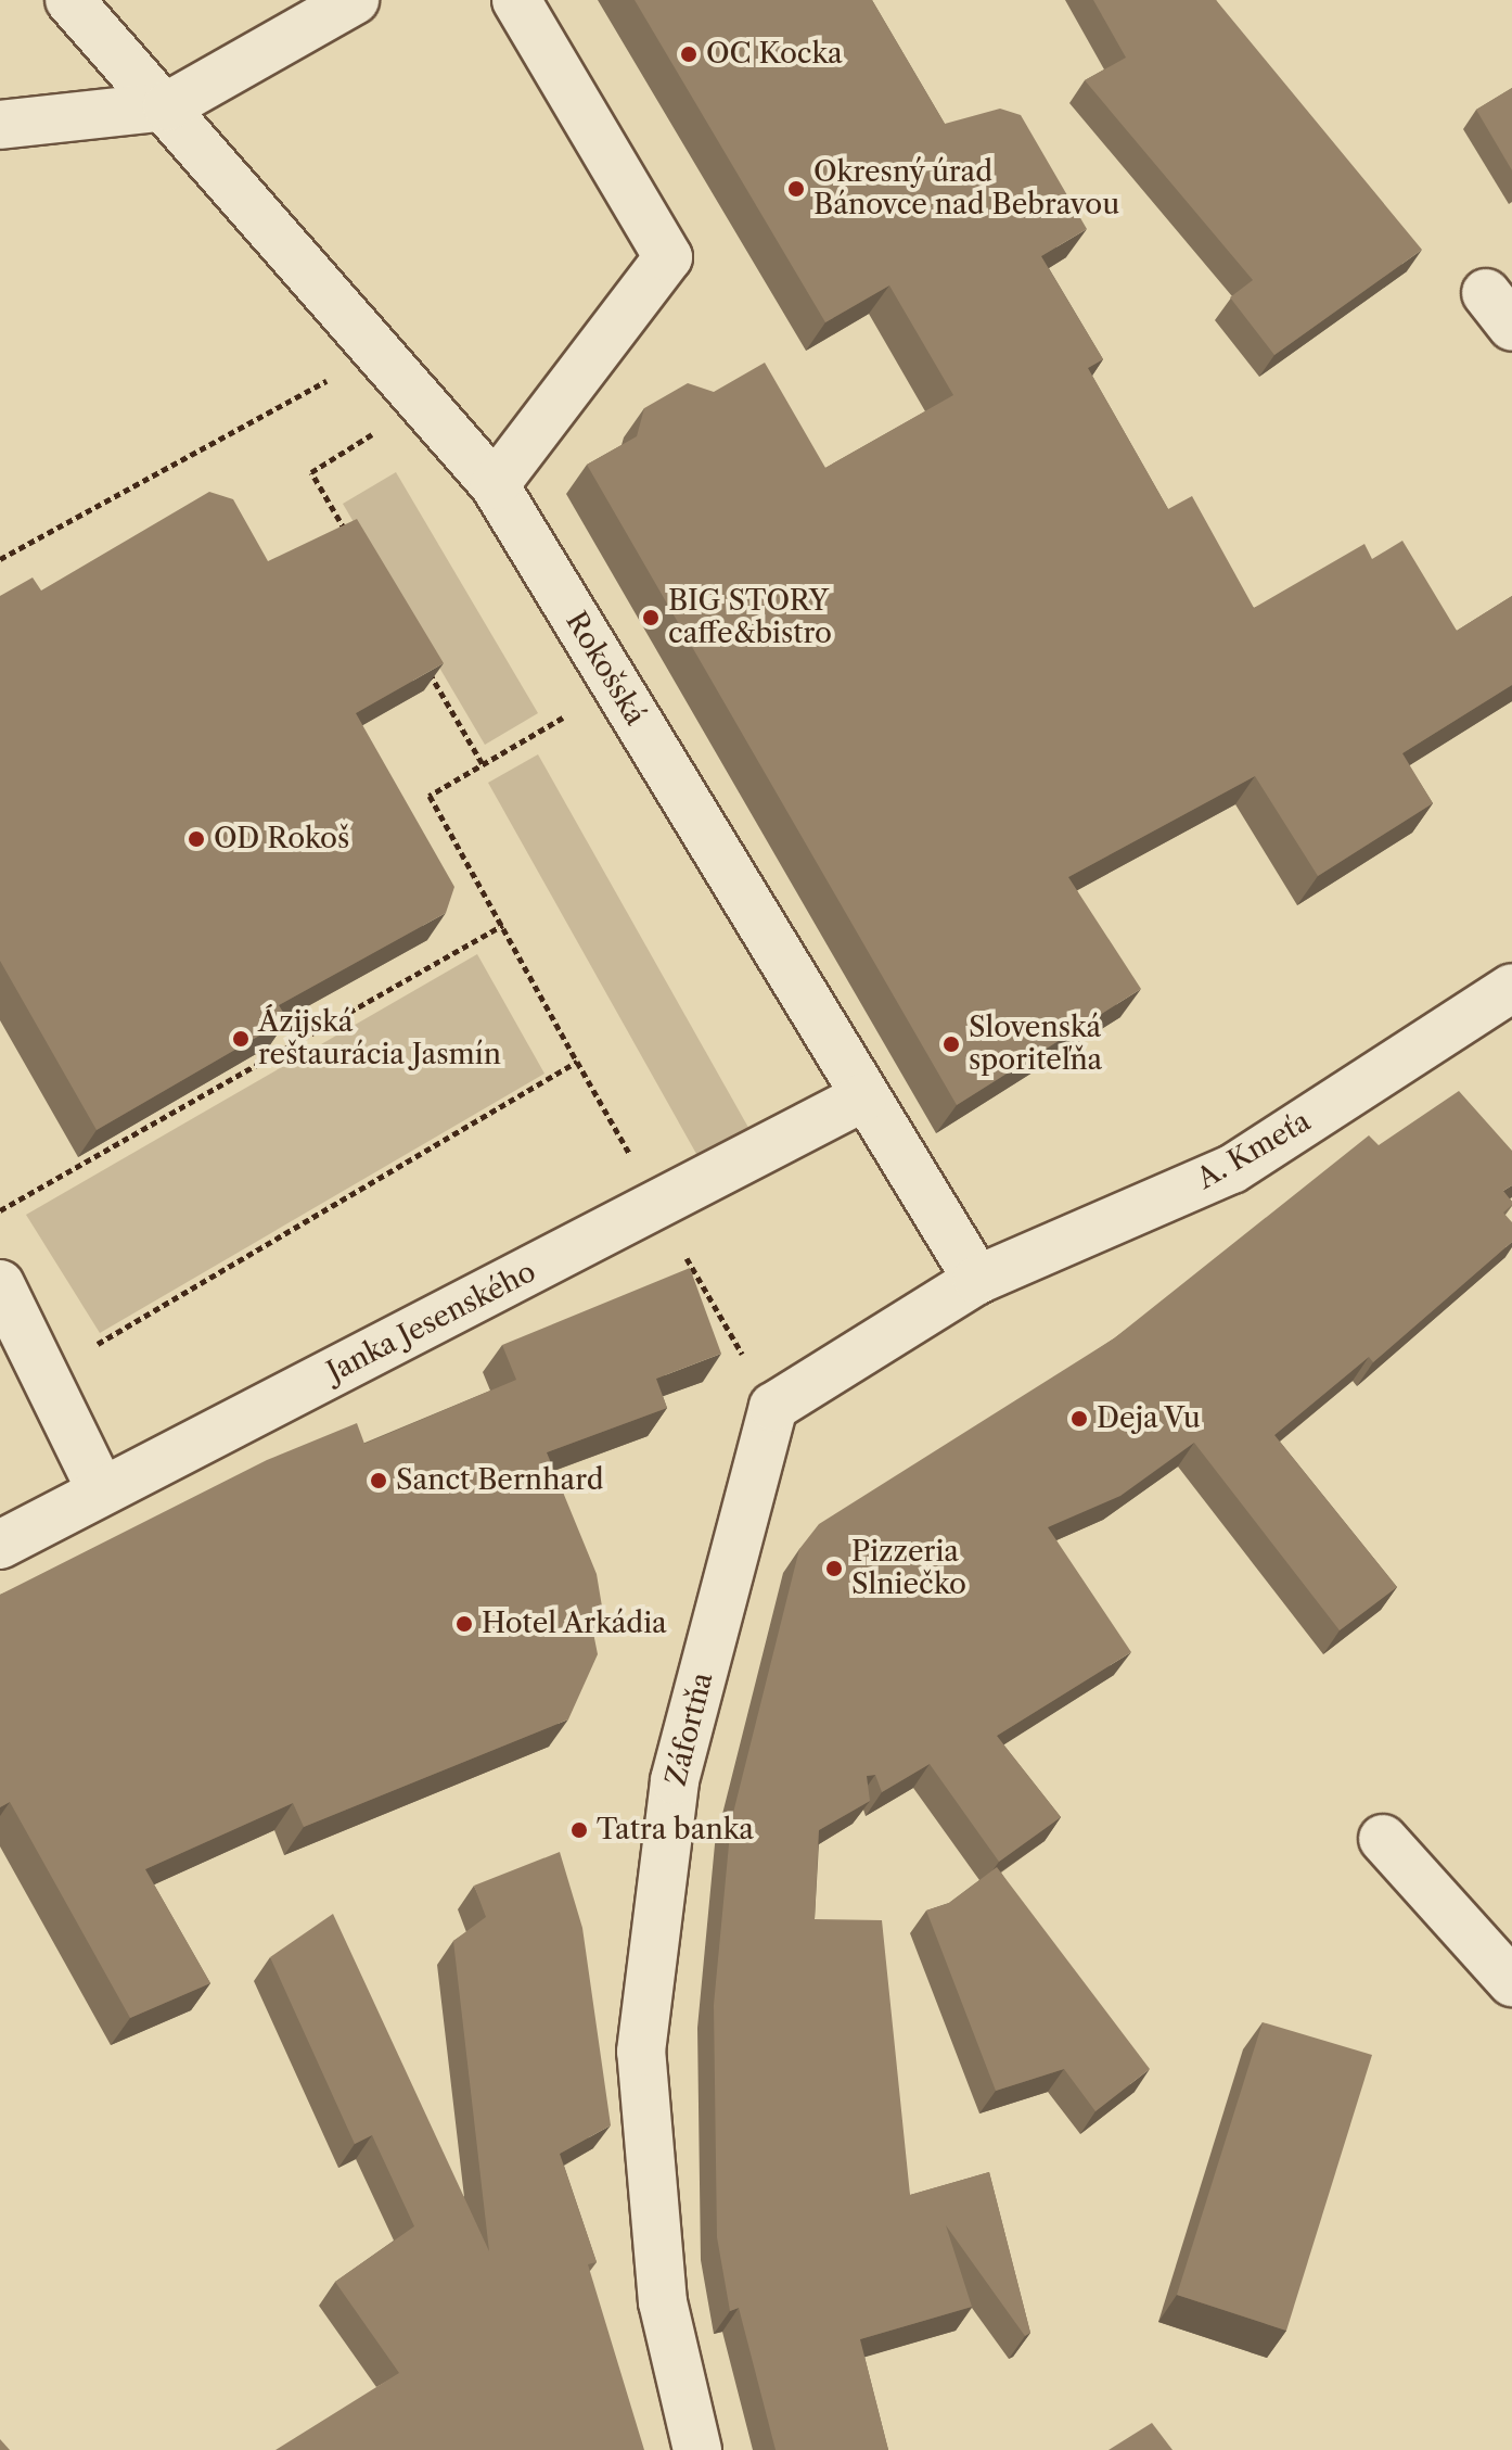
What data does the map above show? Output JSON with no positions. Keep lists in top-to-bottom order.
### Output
{
  "streets": {
    "street": [
      "Rokošská",
      "A. Kmeťa",
      "Janka Jesenského",
      "Záfortňa"
    ]
  },
  "crossings": [
    ["Rokošská", "A. Kmeťa"],
    ["Rokošská", "Janka Jesenského"]
  ],
  "places": [
    "OC Kocka",
    "Okresný úrad Bánovce nad Bebravou",
    "BIG STORY caffe&bistro",
    "OD Rokoš",
    "Ázijská reštaurácia Jasmín",
    "Slovenská sporiteľňa",
    "Deja Vu",
    "Sanct Bernhard",
    "Pizzeria Slniečko",
    "Hotel Arkádia",
    "Tatra banka"
  ]
}
